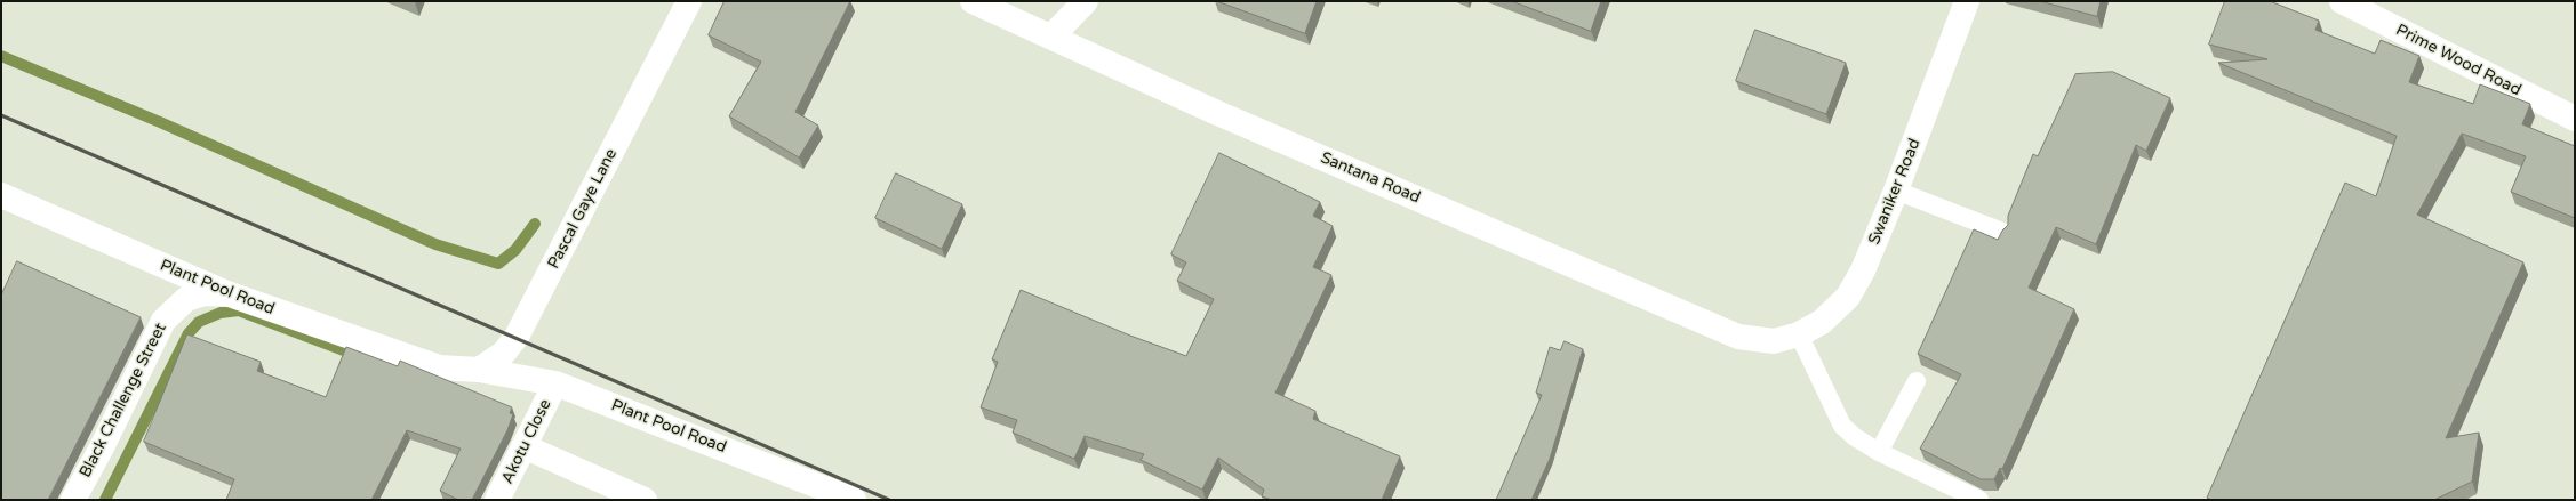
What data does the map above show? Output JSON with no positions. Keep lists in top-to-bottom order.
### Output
{
  "streets": {
    "street": [
      "Prime Wood Road",
      "Santana Road",
      "Swaniker Road",
      "Pascal Gaye Lane",
      "Plant Pool Road",
      "Black Challenge Street",
      "Akotu Close"
    ]
  },
  "crossings": [
    ["Santana Road", "Swaniker Road"],
    ["Pascal Gaye Lane", "Plant Pool Road"],
    ["Plant Pool Road", "Black Challenge Street"],
    ["Plant Pool Road", "Akotu Close"]
  ]
}
